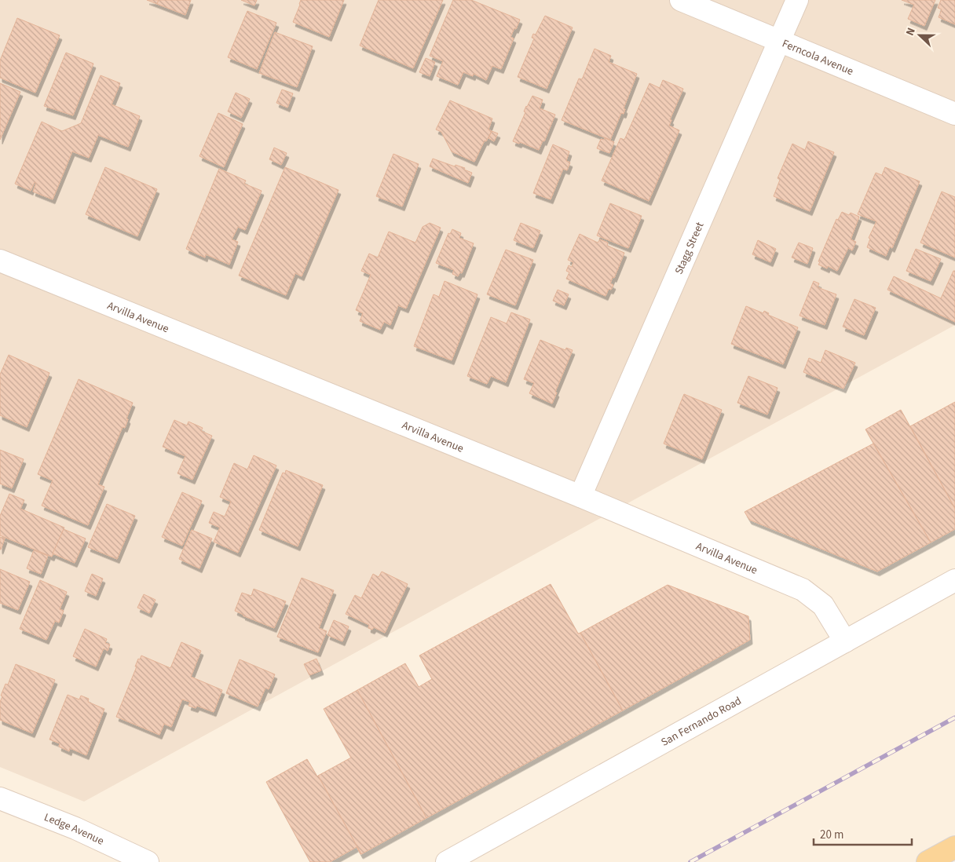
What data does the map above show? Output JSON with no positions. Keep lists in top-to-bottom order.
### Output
{
  "streets": {
    "street": [
      "Ferncola Avenue",
      "Stagg Street",
      "Arvilla Avenue",
      "San Fernando Road",
      "Ledge Avenue"
    ]
  },
  "crossings": [
    ["Ferncola Avenue", "Stagg Street"],
    ["Stagg Street", "Arvilla Avenue"],
    ["Arvilla Avenue", "San Fernando Road"]
  ],
  "scale_bar": "20 m",
  "north": "left"
}
